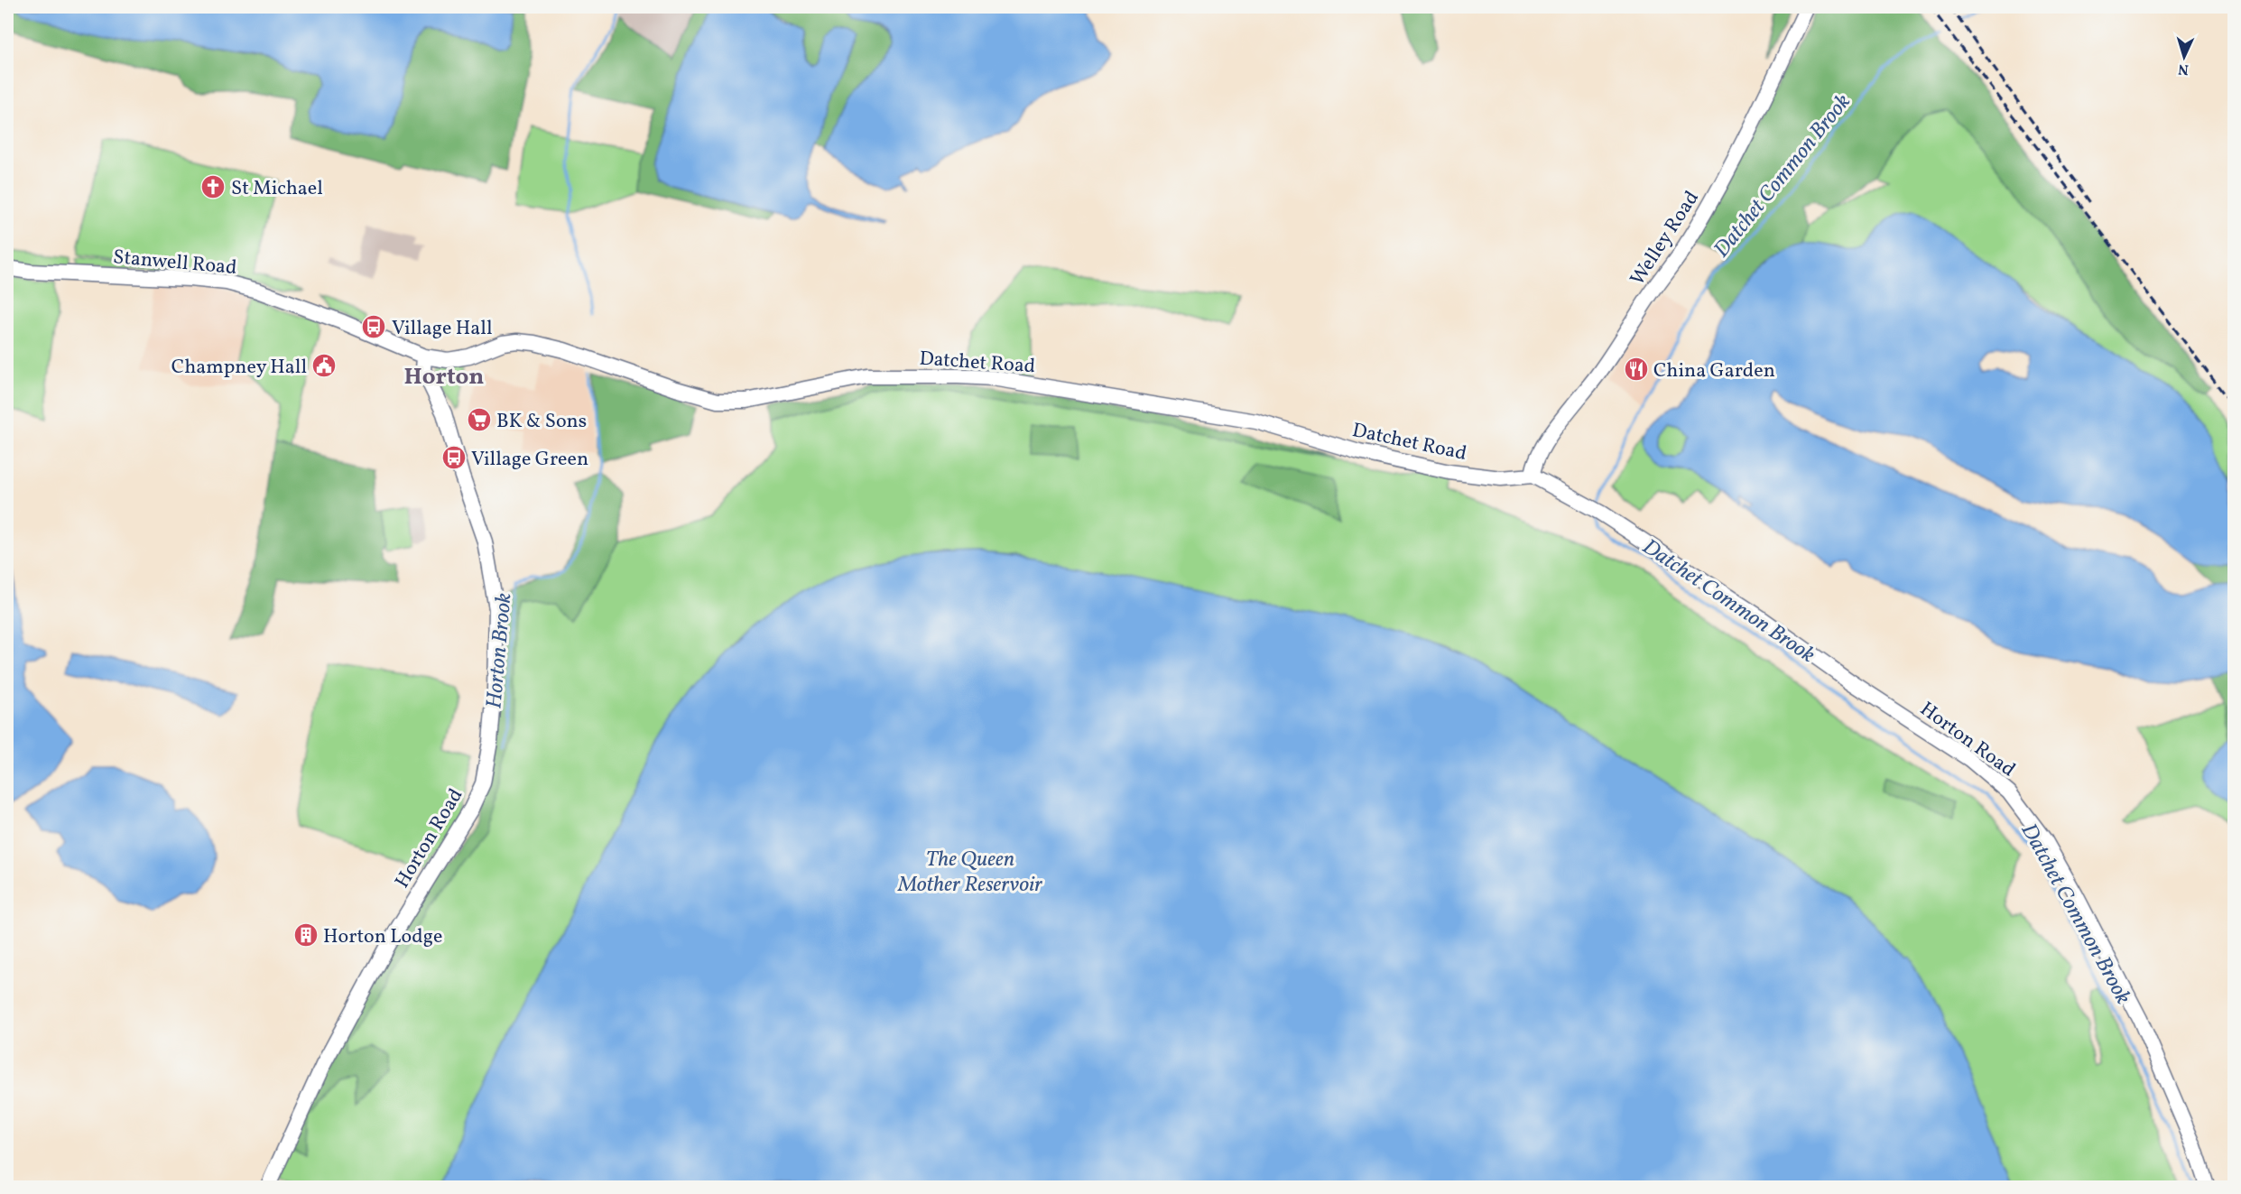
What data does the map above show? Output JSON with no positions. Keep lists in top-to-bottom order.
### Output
{
  "streets": {
    "street": [
      "Welley Road",
      "Stanwell Road",
      "Datchet Road",
      "Horton Road"
    ]
  },
  "crossings": [
    ["Welley Road", "Datchet Road"],
    ["Welley Road", "Horton Road"],
    ["Stanwell Road", "Datchet Road"],
    ["Stanwell Road", "Horton Road"],
    ["Datchet Road", "Horton Road"]
  ],
  "districts": ["Horton"],
  "water": ["Datchet Common Brook", "Horton Brook", "The Queen Mother Reservoir"],
  "places": {
    "church": ["St Michael"],
    "bus stop": ["Village Hall", "Village Green"],
    "public building": ["Champney Hall"],
    "restaurant": ["China Garden"],
    "supermarket": ["BK & Sons"],
    "building": ["Horton Lodge"]
  },
  "north": "bottom"
}
